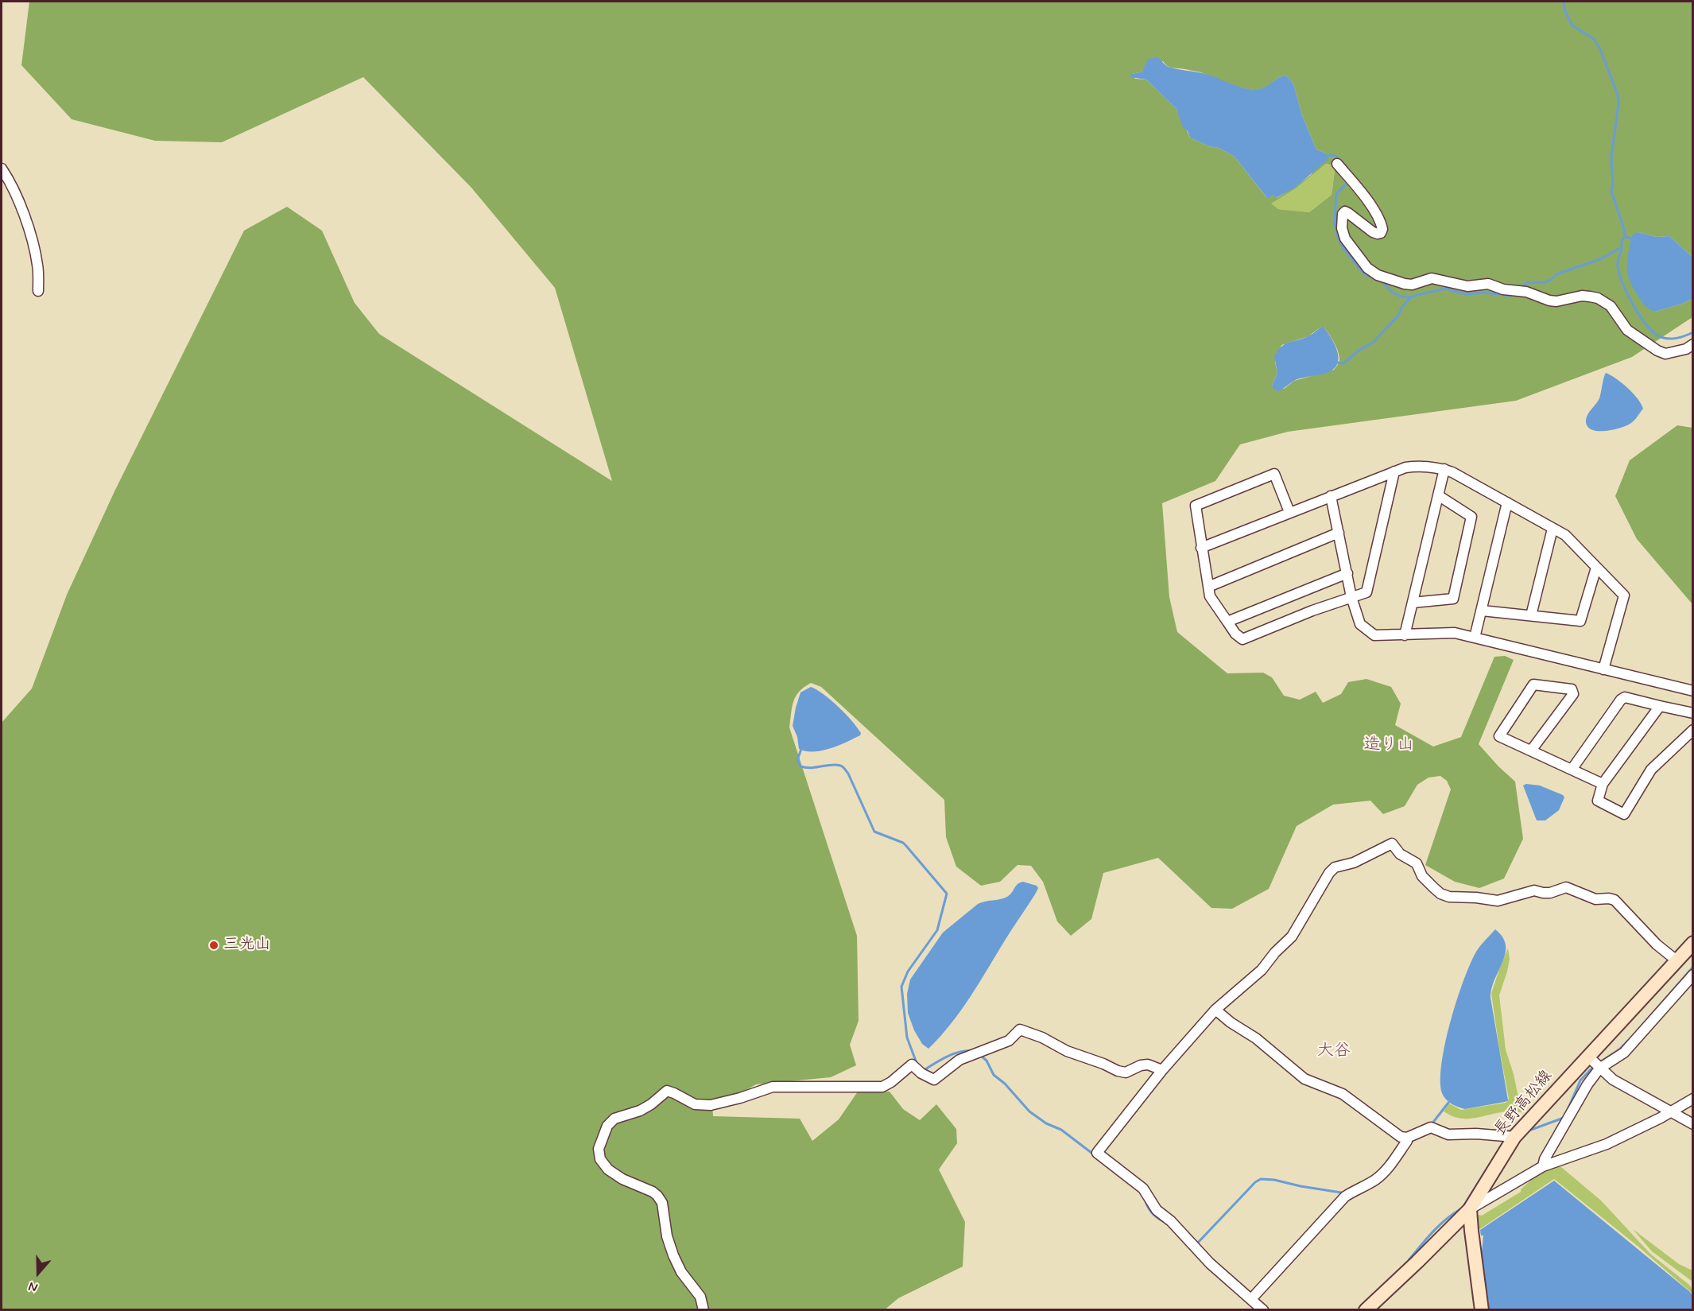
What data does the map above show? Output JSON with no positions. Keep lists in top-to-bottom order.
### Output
{
  "streets": {
    "main road": ["長野高松線"]
  },
  "districts": ["造り山", "大谷"],
  "places": ["三光山"],
  "north": "bottom"
}
